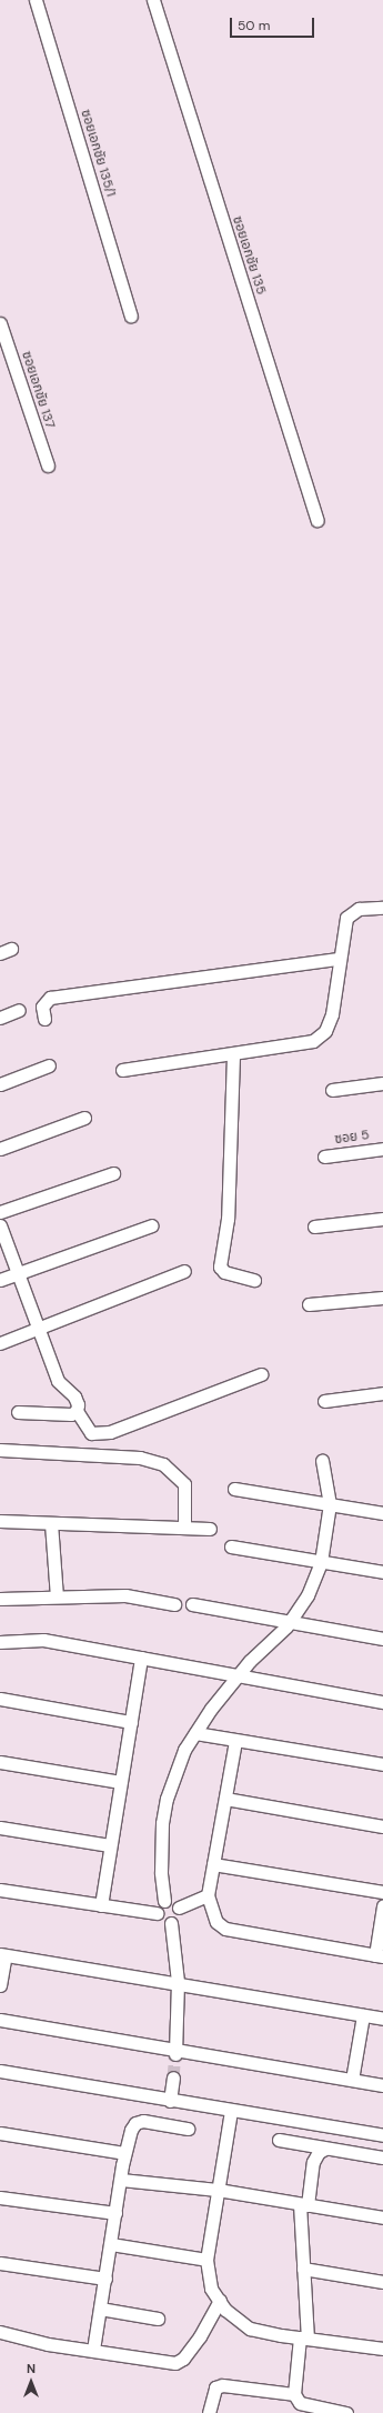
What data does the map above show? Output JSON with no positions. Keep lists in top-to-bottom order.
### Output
{
  "streets": {
    "street": [
      "ซอยเอกชัย 135/1",
      "ซอยเอกชัย 135",
      "ซอยเอกชัย 137",
      "ซอย 5"
    ]
  },
  "scale_bar": "50 m",
  "north": "top"
}
